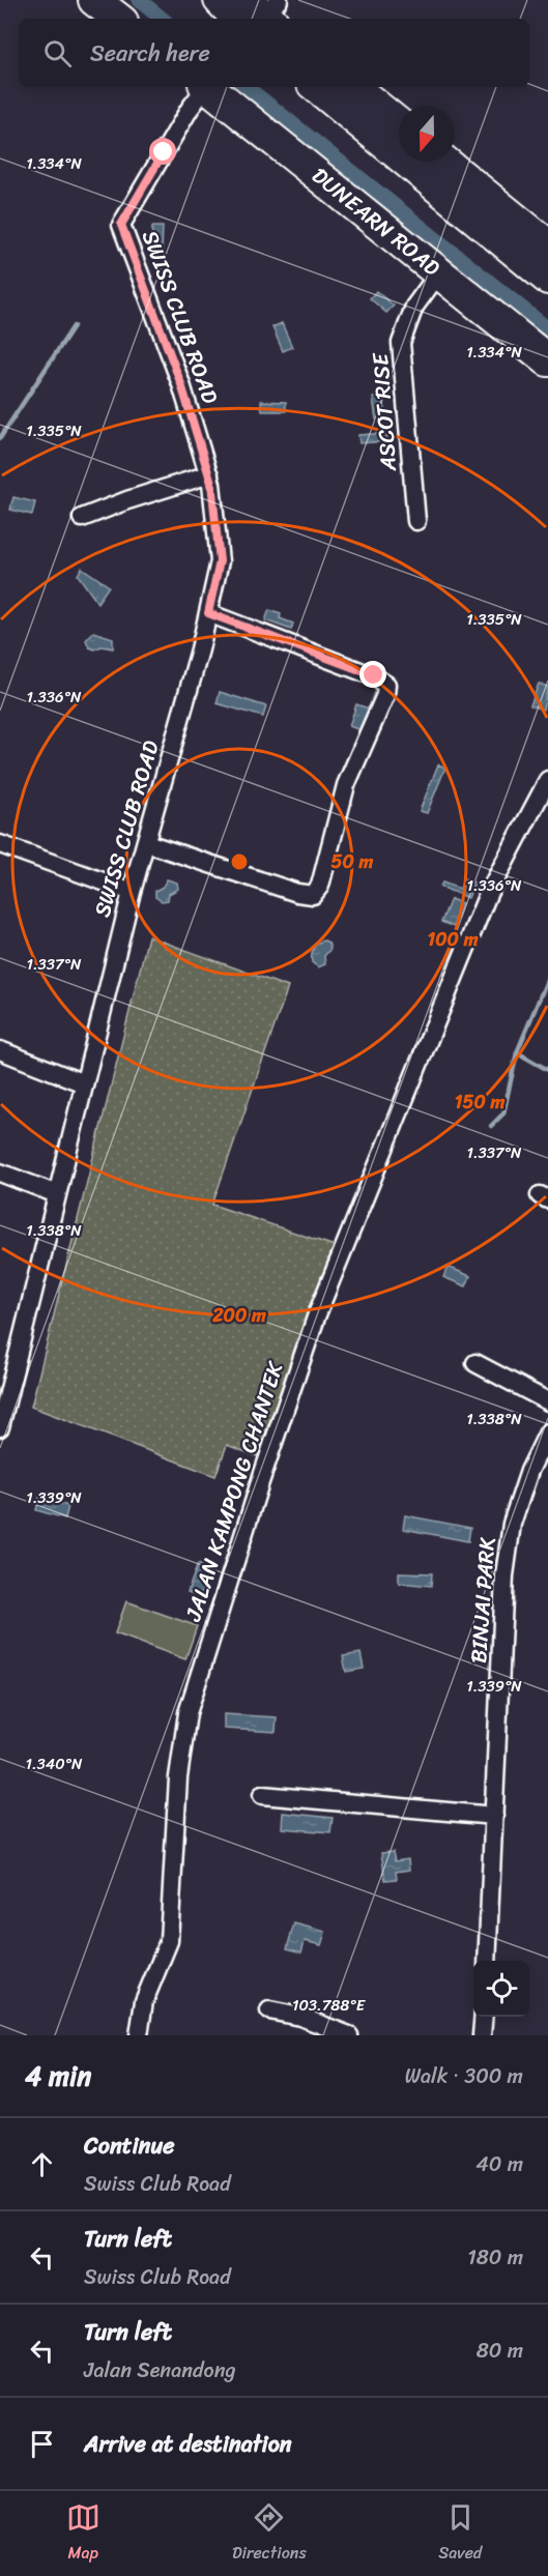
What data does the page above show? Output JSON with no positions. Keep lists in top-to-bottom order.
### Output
{
  "streets": {
    "highway": ["DUNEARN ROAD"],
    "street": [
      "SWISS CLUB ROAD",
      "ASCOT RISE",
      "JALAN KAMPONG CHANTEK",
      "BINJAI PARK"
    ]
  },
  "crossings": [
    ["DUNEARN ROAD", "ASCOT RISE"]
  ],
  "north": "bottom",
  "page": {
    "search": "Search here",
    "heading": ["4 min", "Walk · 300 m"],
    "list": [
      ["Continue", "Swiss Club Road", "40 m"],
      ["Turn left", "Swiss Club Road", "180 m"],
      ["Turn left", "Jalan Senandong", "80 m"],
      "Arrive at destination"
    ],
    "nav": ["Map", "Directions", "Saved"]
  },
  "coordinates": [
    "1.334°N",
    "1.335°N",
    "1.336°N",
    "1.337°N",
    "1.338°N",
    "1.339°N",
    "1.340°N",
    "103.788°E"
  ],
  "rings": [
    "50 m",
    "100 m",
    "150 m",
    "200 m"
  ]
}
